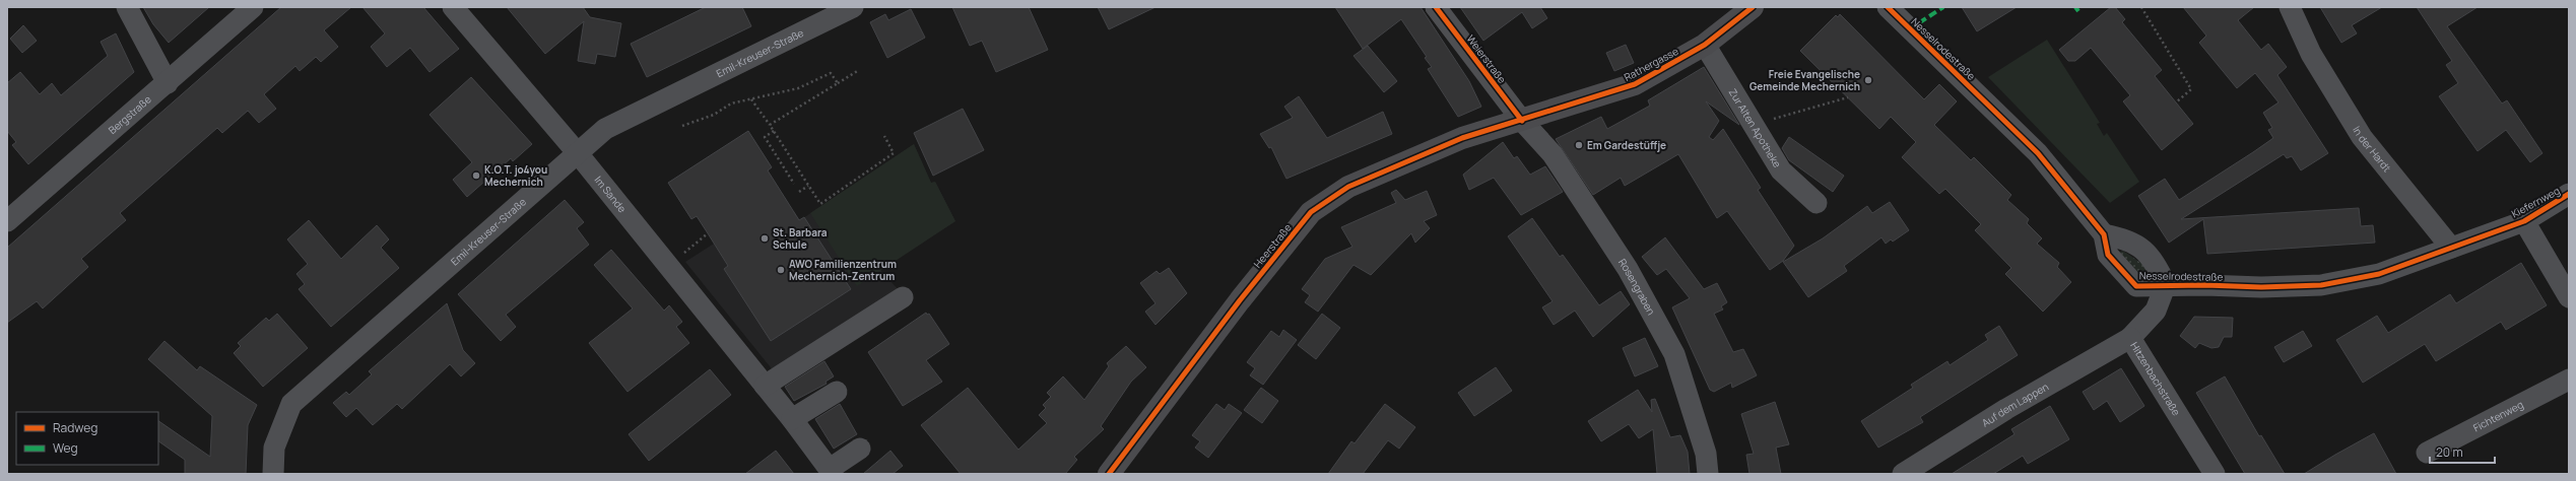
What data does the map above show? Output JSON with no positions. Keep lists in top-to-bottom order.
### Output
{
  "streets": {
    "main road": ["Rathergasse", "Heerstraße"],
    "street": [
      "Nesselrodestraße",
      "Emil-Kreuser-Straße",
      "Weierstraße",
      "Bergstraße",
      "Zur Alten Apotheke",
      "In der Hardt",
      "Im Sande",
      "Kiefernweg",
      "Rosengraben",
      "Hitzenbachstraße",
      "Auf dem Lappen",
      "Fichtenweg"
    ]
  },
  "crossings": [
    ["Nesselrodestraße", "In der Hardt"],
    ["Nesselrodestraße", "Kiefernweg"],
    ["Nesselrodestraße", "Hitzenbachstraße"],
    ["Emil-Kreuser-Straße", "Im Sande"],
    ["Weierstraße", "Rathergasse"],
    ["Weierstraße", "Heerstraße"],
    ["Weierstraße", "Rosengraben"],
    ["Rathergasse", "Zur Alten Apotheke"],
    ["Rathergasse", "Heerstraße"],
    ["Rathergasse", "Rosengraben"],
    ["In der Hardt", "Kiefernweg"],
    ["Heerstraße", "Rosengraben"],
    ["Hitzenbachstraße", "Auf dem Lappen"]
  ],
  "places": [
    "Freie Evangelische Gemeinde Mechernich",
    "Em Gardestüffje",
    "K.O.T. jo4you Mechernich",
    "St. Barbara Schule",
    "AWO Familienzentrum Mechernich-Zentrum"
  ],
  "legend": ["Radweg", "Weg"],
  "scale_bar": "20 m"
}
